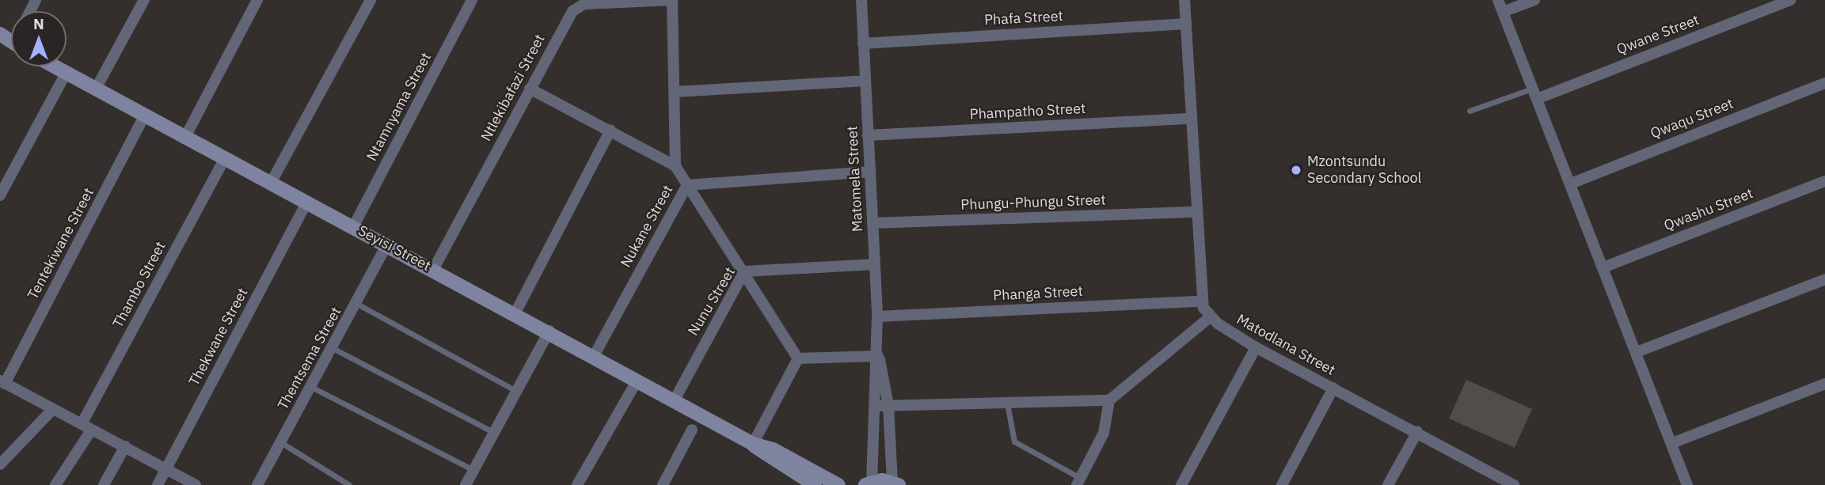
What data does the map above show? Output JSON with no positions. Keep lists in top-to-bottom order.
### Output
{
  "streets": {
    "street": [
      "Phafa Street",
      "Qwane Street",
      "Ntlekibafazi Street",
      "Ntamnyama Street",
      "Phampatho Street",
      "Qwaqu Street",
      "Matomela Street",
      "Phungu-Phungu Street",
      "Qwashu Street",
      "Nukane Street",
      "Tentekiwane Street",
      "Seyisi Street",
      "Thambo Street",
      "Phanga Street",
      "Nunu Street",
      "Thekwane Street",
      "Matodlana Street",
      "Thentsema Street"
    ]
  },
  "crossings": [
    ["Phafa Street", "Matomela Street"],
    ["Ntlekibafazi Street", "Seyisi Street"],
    ["Ntamnyama Street", "Seyisi Street"],
    ["Phampatho Street", "Matomela Street"],
    ["Matomela Street", "Phungu-Phungu Street"],
    ["Matomela Street", "Nukane Street"],
    ["Matomela Street", "Phanga Street"],
    ["Matomela Street", "Nunu Street"],
    ["Nukane Street", "Seyisi Street"],
    ["Tentekiwane Street", "Seyisi Street"],
    ["Seyisi Street", "Thambo Street"],
    ["Seyisi Street", "Nunu Street"],
    ["Seyisi Street", "Thekwane Street"],
    ["Seyisi Street", "Thentsema Street"],
    ["Phanga Street", "Matodlana Street"]
  ],
  "places": ["Mzontsundu Secondary School"],
  "north": "top"
}
